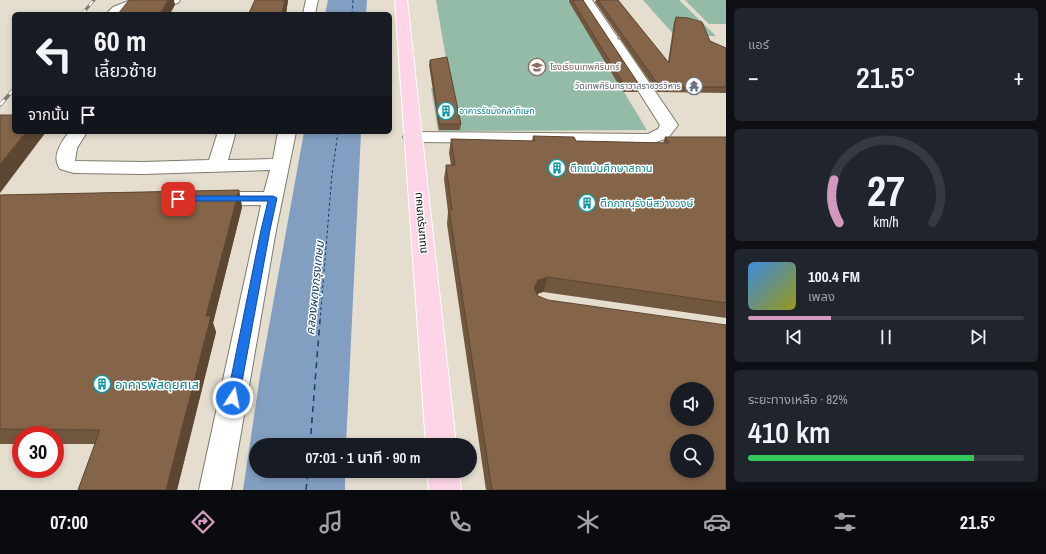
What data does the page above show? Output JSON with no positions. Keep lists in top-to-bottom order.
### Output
{
  "streets": {
    "main road": ["ถนนกรุงเกษม"]
  },
  "water": ["คลองผดุงกรุงเกษม"],
  "places": {
    "school or university": ["โรงเรียนเทพศิรินทร์"],
    "temple": ["วัดเทพศิรินทราวาสราชวรวิหาร"],
    "building": [
      "อาคารรัชมังคลาภิเษก",
      "ตึกแม้นศึกษาสถาน",
      "ตึกภาณุรังษีสว่างวงษ์",
      "อาคารพัสดุยศเส"
    ]
  },
  "page": {
    "tile": [
      "แอร์",
      ["ระยะทางเหลือ · 82%", "410 km"]
    ],
    "turn": ["60 m", "เลี้ยวซ้าย"],
    "heat": ["−", "21.5°", "+"],
    "then": "จากนั้น",
    "song": ["100.4 FM", "เพลง"],
    "limit": "30",
    "trip": "07:01 · 1 นาที · 90 m",
    "tabs": ["07:00", "21.5°"],
    "gauge": ["27", "km/h"]
  }
}
